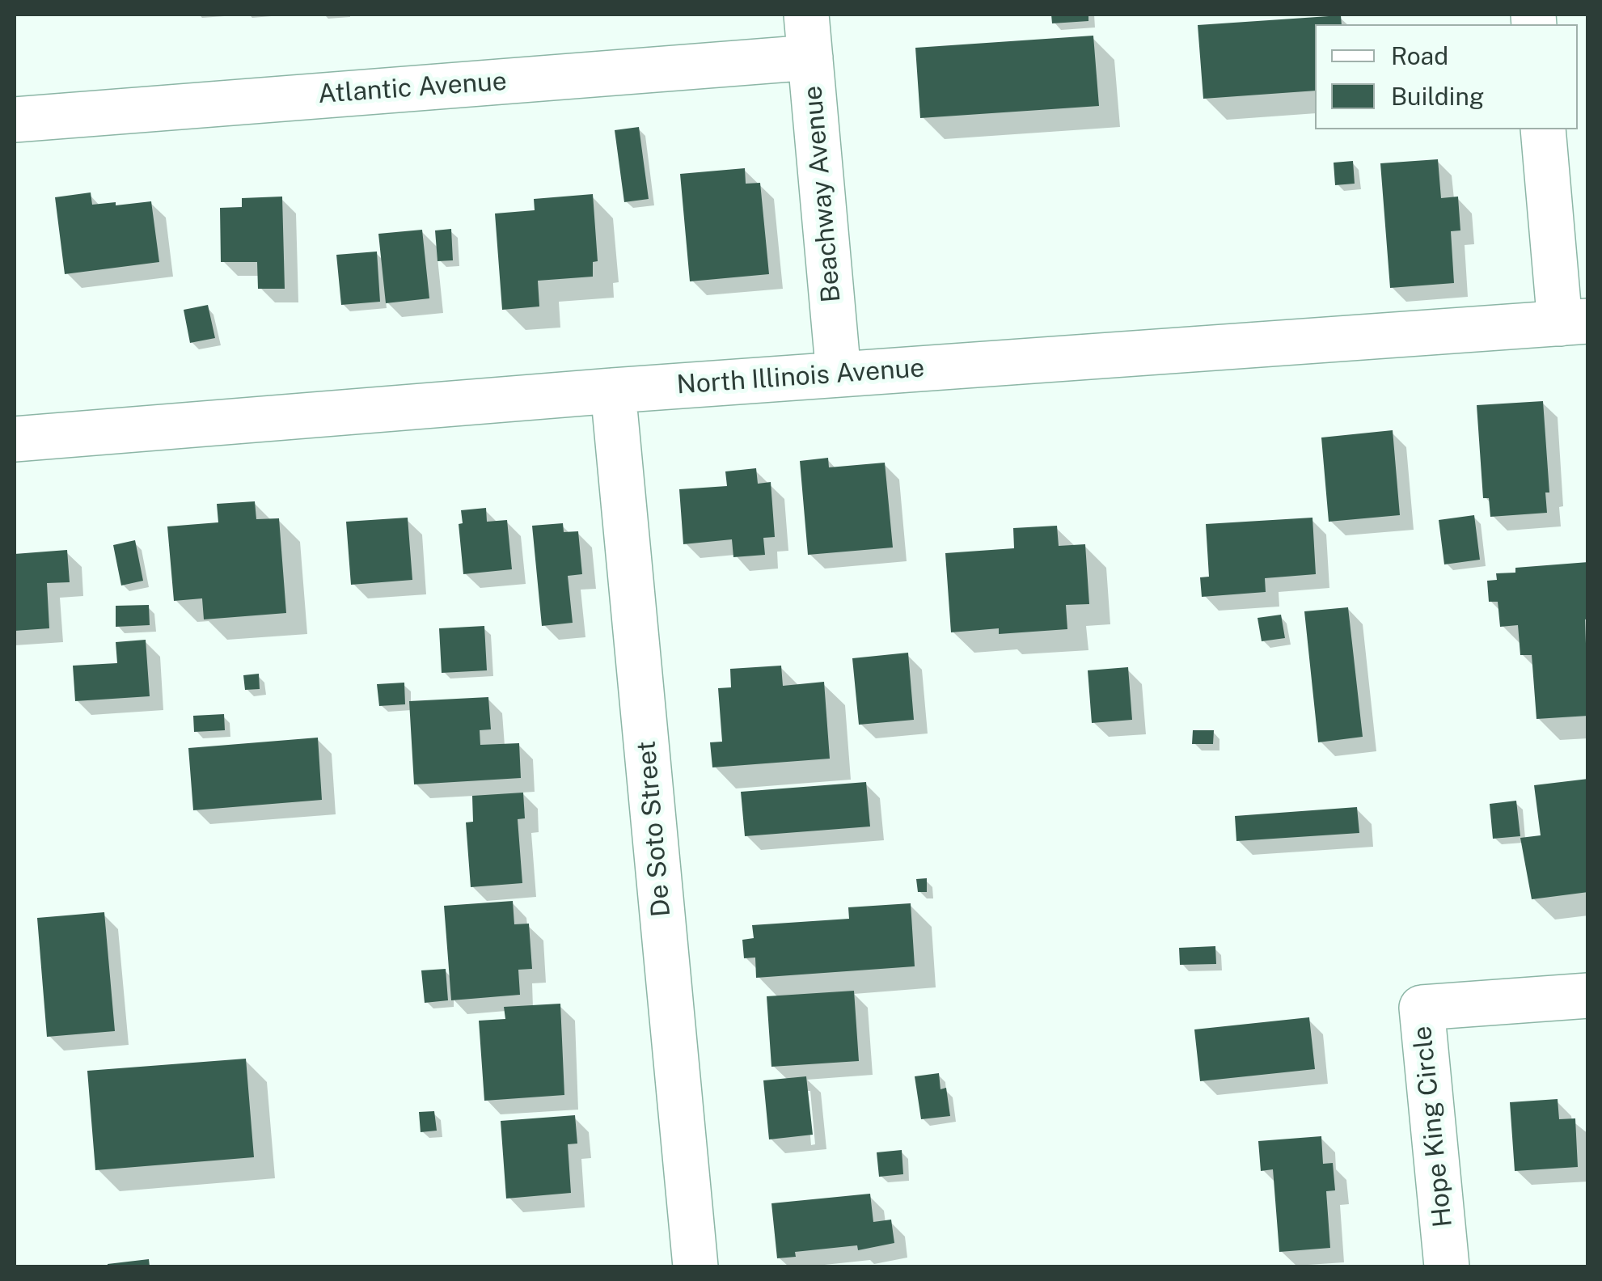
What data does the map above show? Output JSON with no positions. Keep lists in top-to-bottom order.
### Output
{
  "streets": {
    "street": [
      "Atlantic Avenue",
      "Beachway Avenue",
      "North Illinois Avenue",
      "De Soto Street",
      "Hope King Circle"
    ]
  },
  "crossings": [
    ["Atlantic Avenue", "Beachway Avenue"],
    ["Beachway Avenue", "North Illinois Avenue"],
    ["North Illinois Avenue", "De Soto Street"]
  ],
  "legend": ["Road", "Building"]
}
